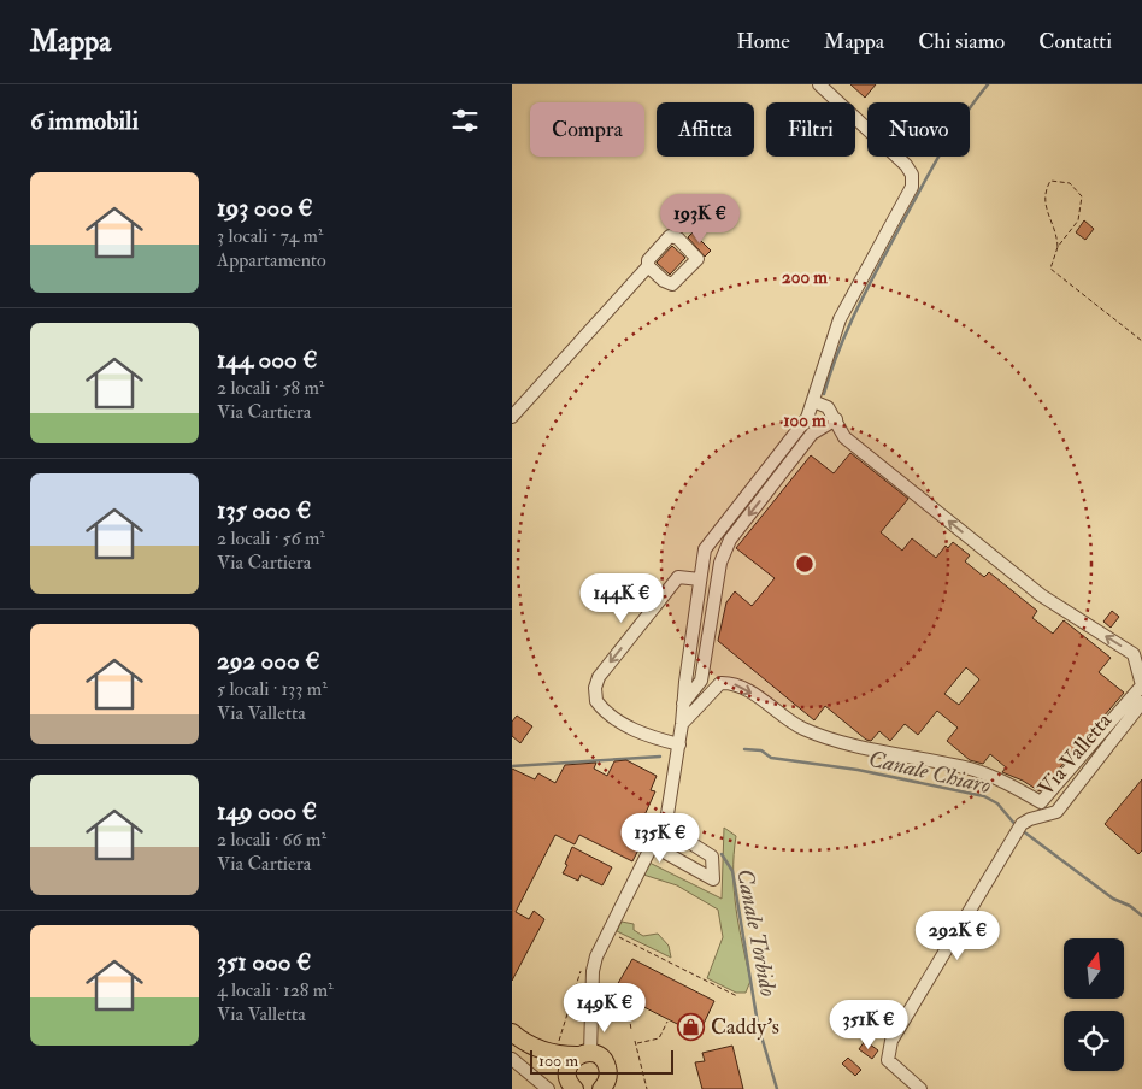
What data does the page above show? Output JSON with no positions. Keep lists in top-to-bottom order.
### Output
{
  "streets": {
    "street": ["Via Valletta"]
  },
  "water": ["Canale Chiaro", "Canale Torbido"],
  "places": {
    "shop": ["Caddy's"]
  },
  "scale_bar": "100 m",
  "north": "top",
  "page": {
    "header": "Mappa",
    "nav": [
      "Home",
      "Mappa",
      "Chi siamo",
      "Contatti"
    ],
    "heading": "6 immobili",
    "chip": [
      "Compra",
      "Affitta",
      "Filtri",
      "Nuovo"
    ],
    "list": [
      {
        "name": "193 000 €",
        "note": "3 locali · 74 m² · Appartamento"
      },
      {
        "name": "144 000 €",
        "note": "2 locali · 58 m² · Via Cartiera"
      },
      {
        "name": "135 000 €",
        "note": "2 locali · 56 m² · Via Cartiera"
      },
      {
        "name": "292 000 €",
        "note": "5 locali · 133 m² · Via Valletta"
      },
      {
        "name": "149 000 €",
        "note": "2 locali · 66 m² · Via Cartiera"
      },
      {
        "name": "351 000 €",
        "note": "4 locali · 128 m² · Via Valletta"
      }
    ],
    "price": [
      "193K €",
      "144K €",
      "135K €",
      "292K €",
      "149K €",
      "351K €"
    ],
    "scale": "100 m"
  },
  "rings": ["200 m", "100 m"]
}
